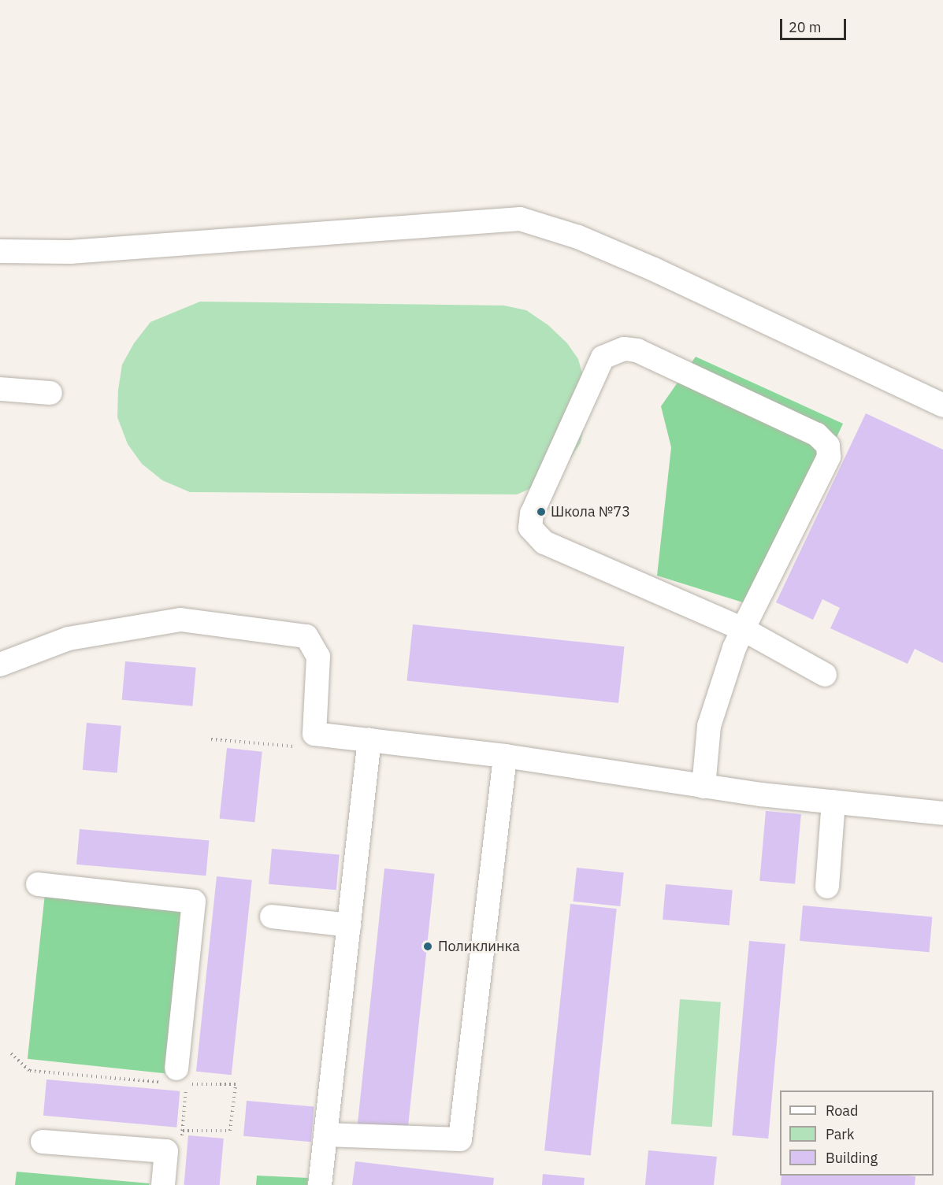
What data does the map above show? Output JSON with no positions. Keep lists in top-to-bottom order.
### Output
{
  "places": ["Школа №73", "Поликлинка"],
  "legend": ["Road", "Park", "Building"],
  "scale_bar": "20 m"
}
